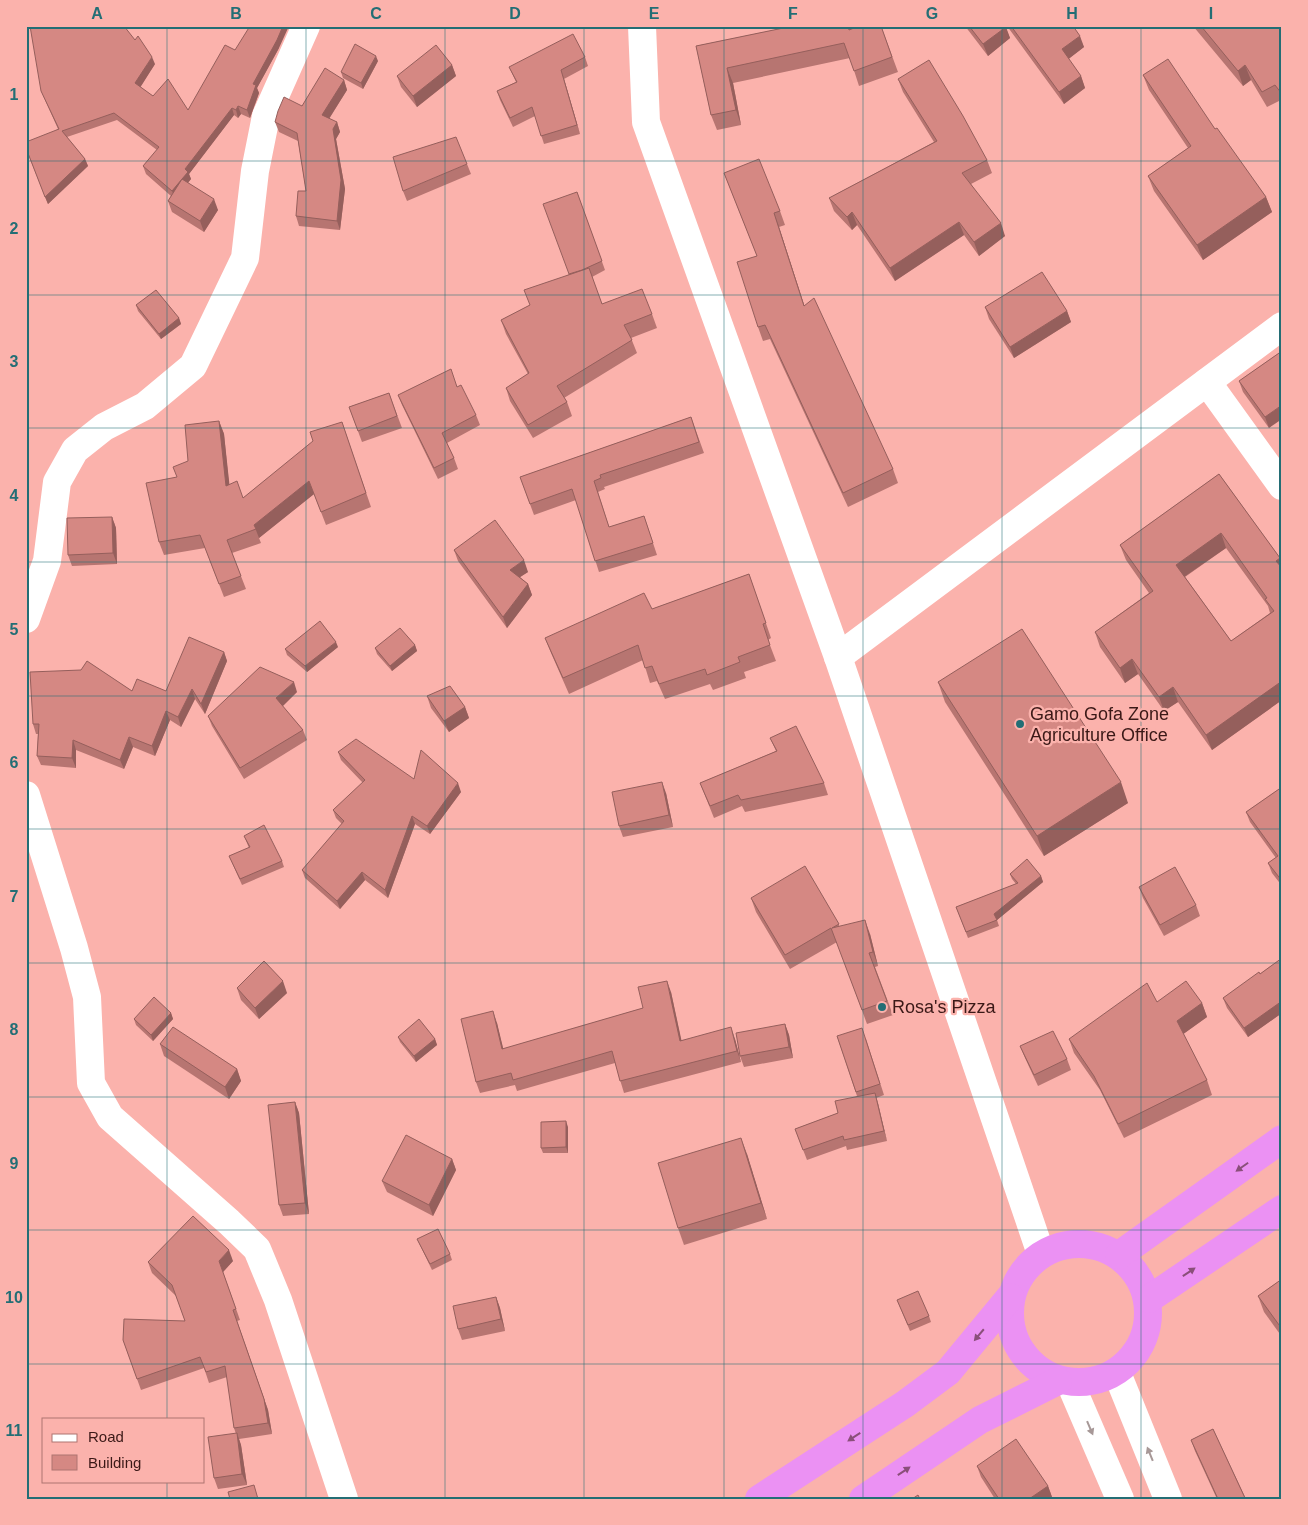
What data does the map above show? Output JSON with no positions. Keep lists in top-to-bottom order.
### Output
{
  "places": ["Gamo Gofa Zone Agriculture Office", "Rosa's Pizza"],
  "legend": ["Road", "Building"],
  "grid": {
    "columns": [
      "A",
      "B",
      "C",
      "D",
      "E",
      "F",
      "G",
      "H",
      "I"
    ],
    "rows": [
      "1",
      "2",
      "3",
      "4",
      "5",
      "6",
      "7",
      "8",
      "9",
      "10",
      "11"
    ]
  }
}
